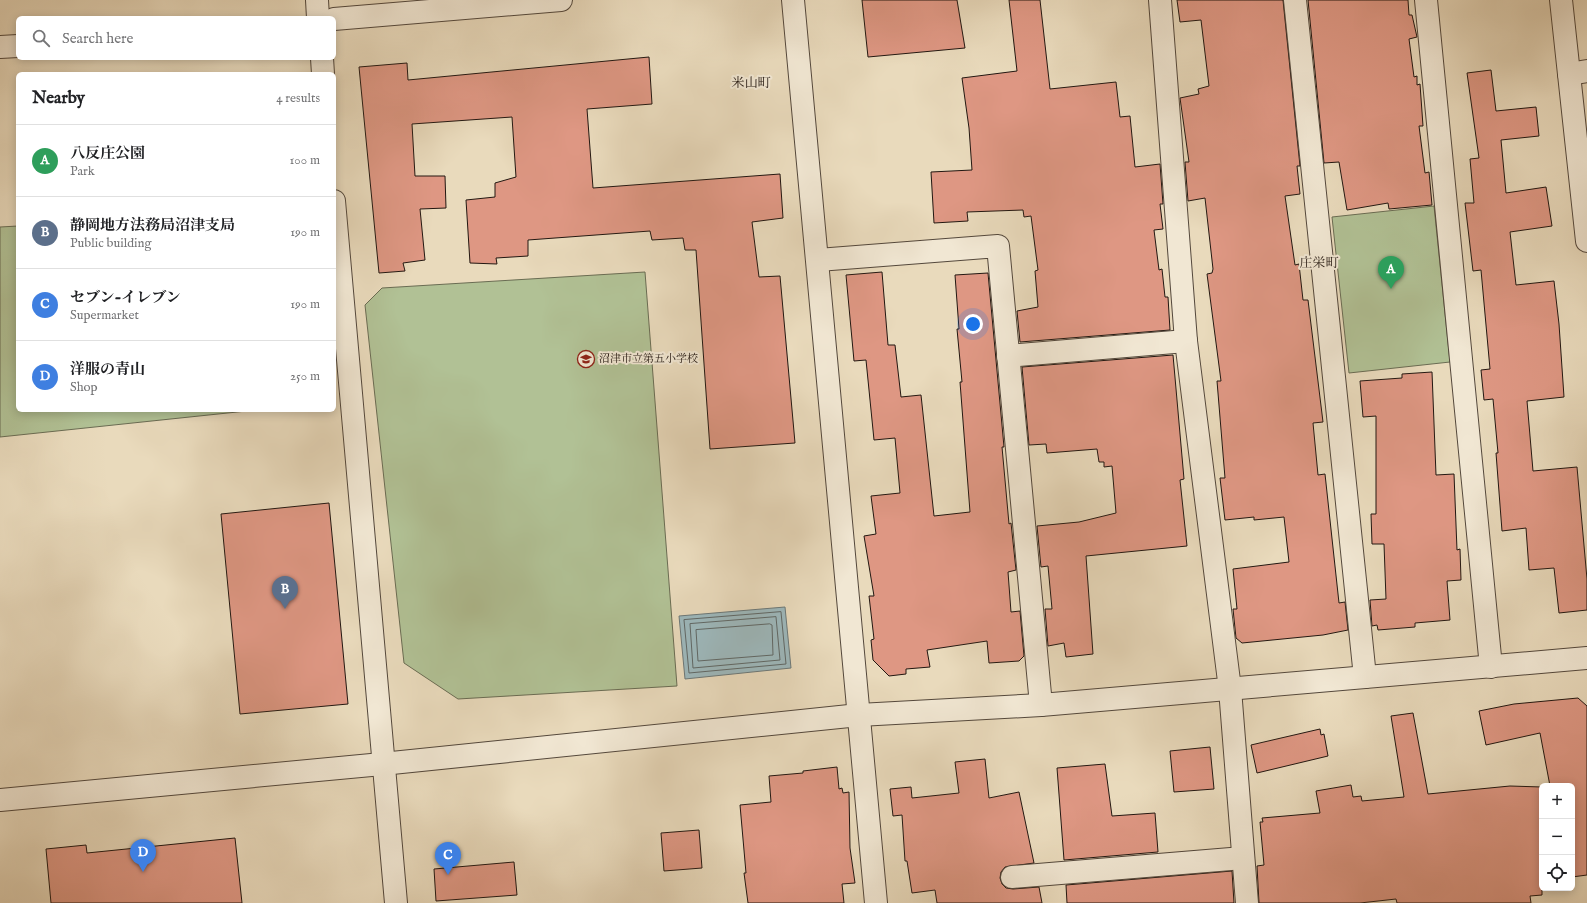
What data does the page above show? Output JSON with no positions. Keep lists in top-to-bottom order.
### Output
{
  "districts": ["米山町", "庄栄町"],
  "places": {
    "school or university": ["沼津市立第五小学校"]
  },
  "page": {
    "search": "Search here",
    "heading": ["Nearby", "4 results"],
    "list": [
      {
        "mark": "A",
        "name": "八反庄公園",
        "note": "Park",
        "value": "100 m"
      },
      {
        "mark": "B",
        "name": "静岡地方法務局沼津支局",
        "note": "Public building",
        "value": "190 m"
      },
      {
        "mark": "C",
        "name": "セブン-イレブン",
        "note": "Supermarket",
        "value": "190 m"
      },
      {
        "mark": "D",
        "name": "洋服の青山",
        "note": "Shop",
        "value": "250 m"
      }
    ],
    "pins": [
      "A",
      "B",
      "D",
      "C"
    ],
    "map_buttons": ["+", "−"]
  }
}
